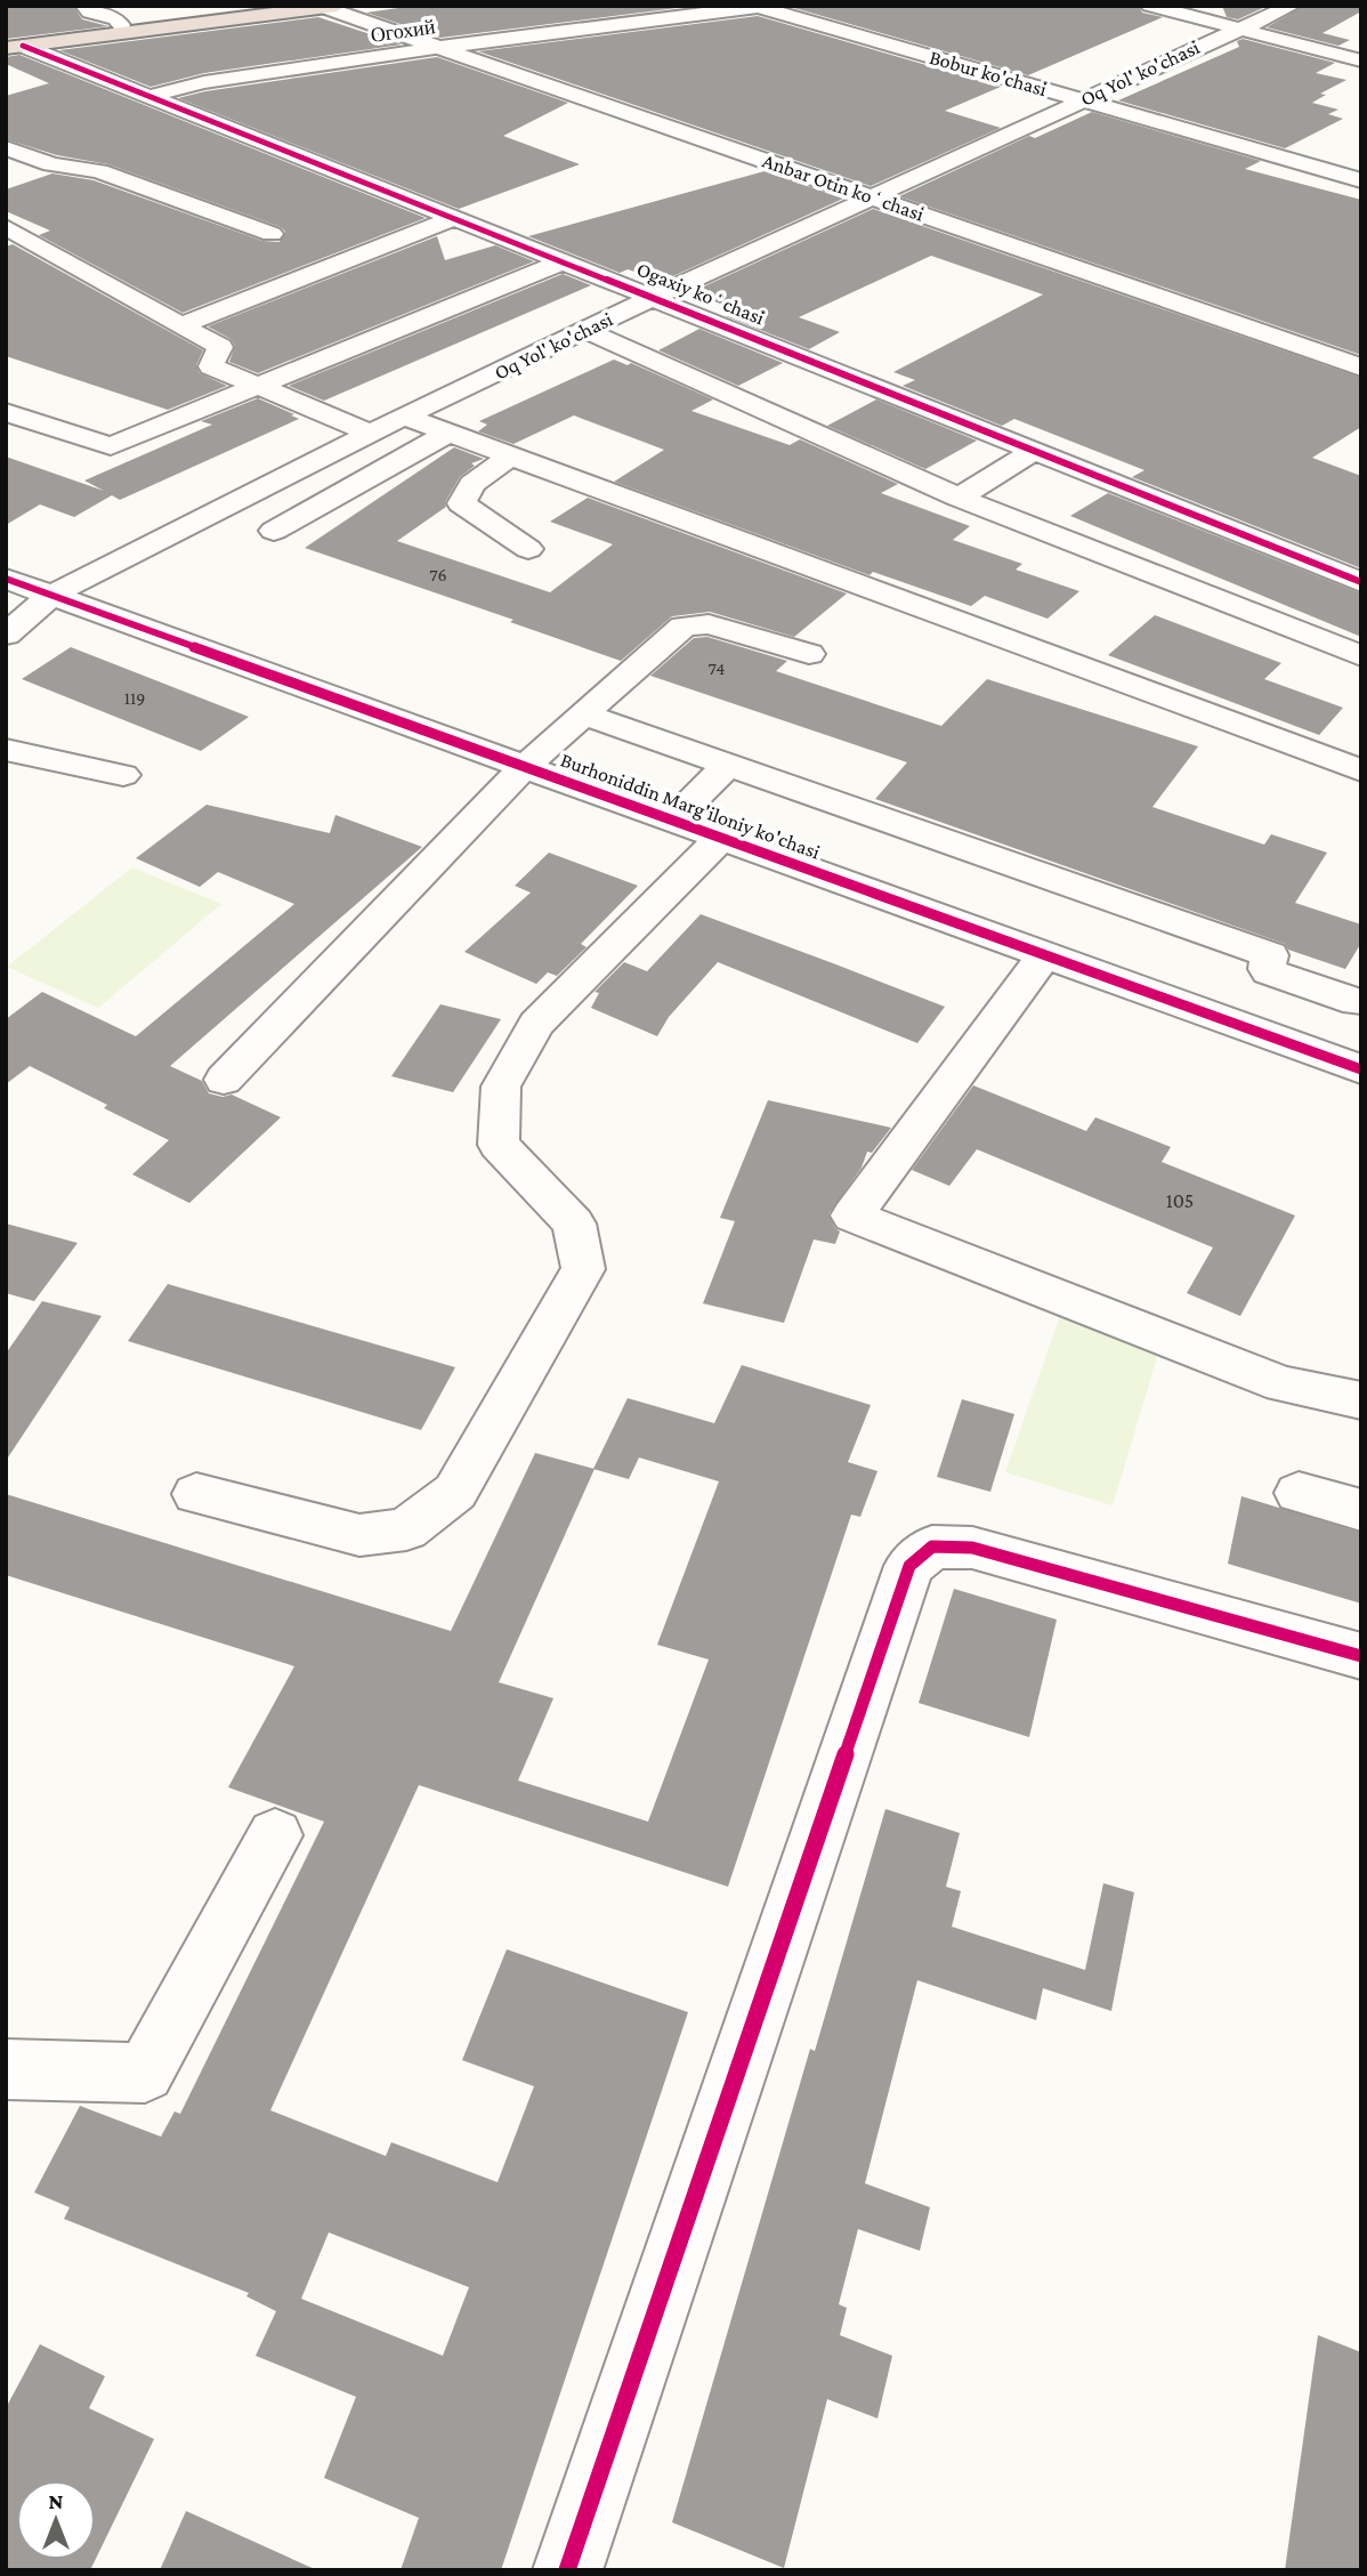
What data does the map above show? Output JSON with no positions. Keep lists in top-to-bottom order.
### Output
{
  "streets": {
    "street": [
      "Огохий",
      "Bobur ko'chasi",
      "Oq Yol' ko'chasi",
      "Anbar Otin koʻchasi",
      "Ogaxiy koʻchasi",
      "Burhoniddin Marg'iloniy ko'chasi"
    ]
  },
  "crossings": [
    ["Огохий", "Bobur ko'chasi"],
    ["Огохий", "Anbar Otin koʻchasi"],
    ["Огохий", "Ogaxiy koʻchasi"],
    ["Bobur ko'chasi", "Oq Yol' ko'chasi"],
    ["Oq Yol' ko'chasi", "Anbar Otin koʻchasi"],
    ["Oq Yol' ko'chasi", "Ogaxiy koʻchasi"]
  ],
  "house_numbers": [
    "76",
    "74",
    "119",
    "105"
  ],
  "north": "top"
}
